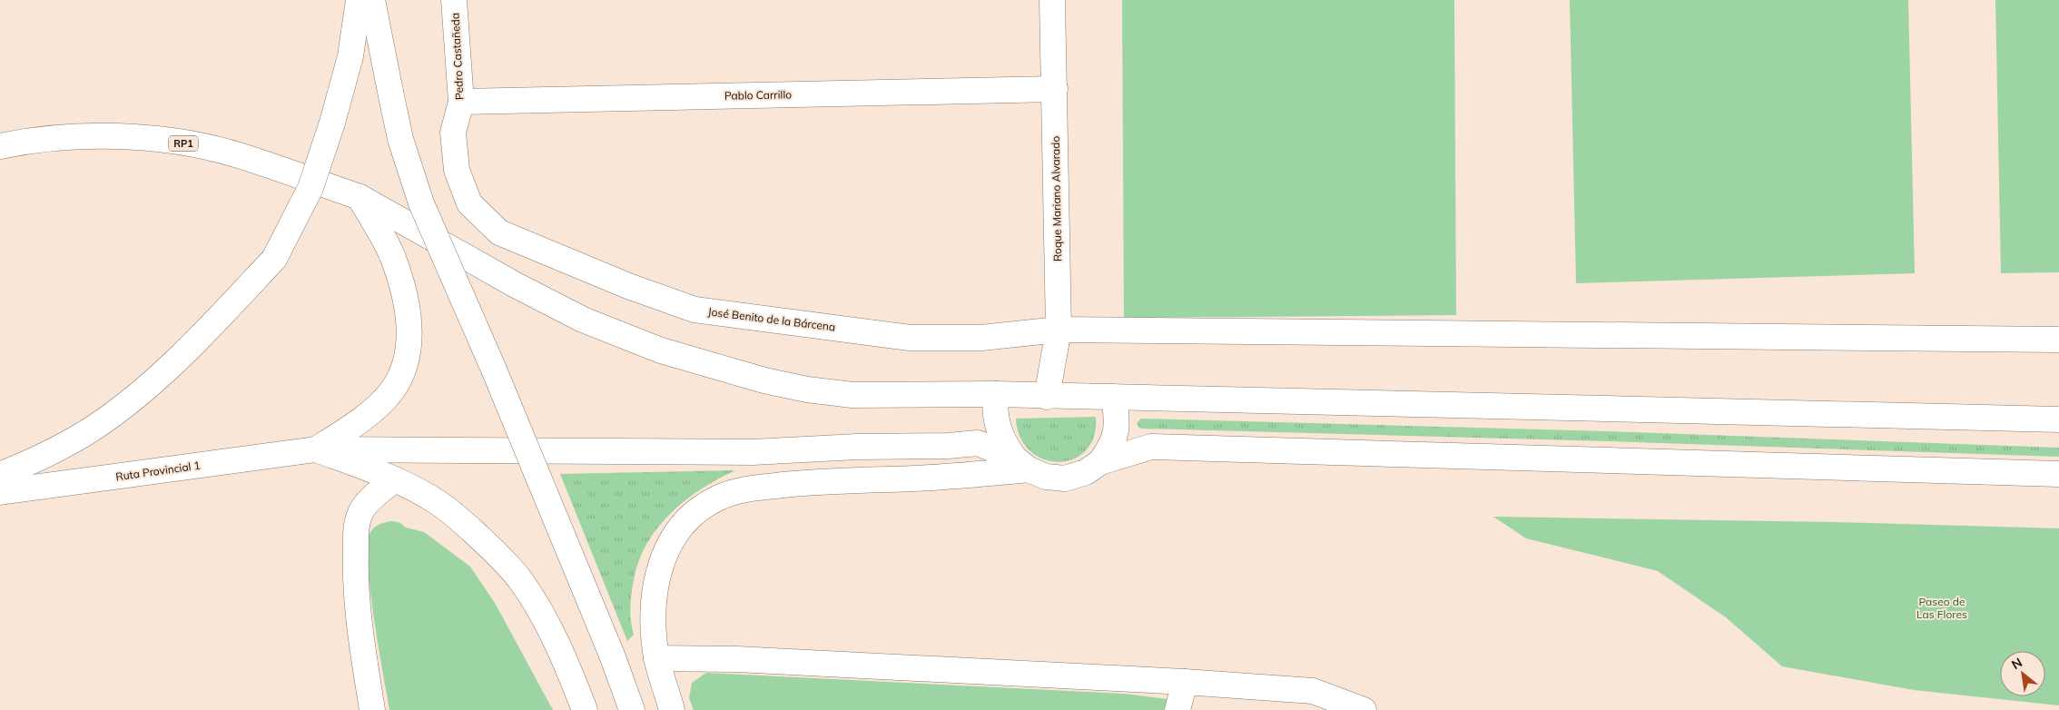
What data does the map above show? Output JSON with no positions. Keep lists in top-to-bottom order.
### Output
{
  "streets": {
    "main road": [
      "Pedro Castañeda",
      "Pablo Carrillo",
      "RP1",
      "Roque Mariano Alvarado",
      "José Benito de la Bárcena",
      "Ruta Provincial 1"
    ]
  },
  "crossings": [
    ["Pedro Castañeda", "Pablo Carrillo"],
    ["Pedro Castañeda", "José Benito de la Bárcena"],
    ["Pablo Carrillo", "Roque Mariano Alvarado"],
    ["RP1", "Roque Mariano Alvarado"],
    ["Roque Mariano Alvarado", "José Benito de la Bárcena"]
  ],
  "parks": ["Paseo de Las Flores"],
  "north": "top left"
}
